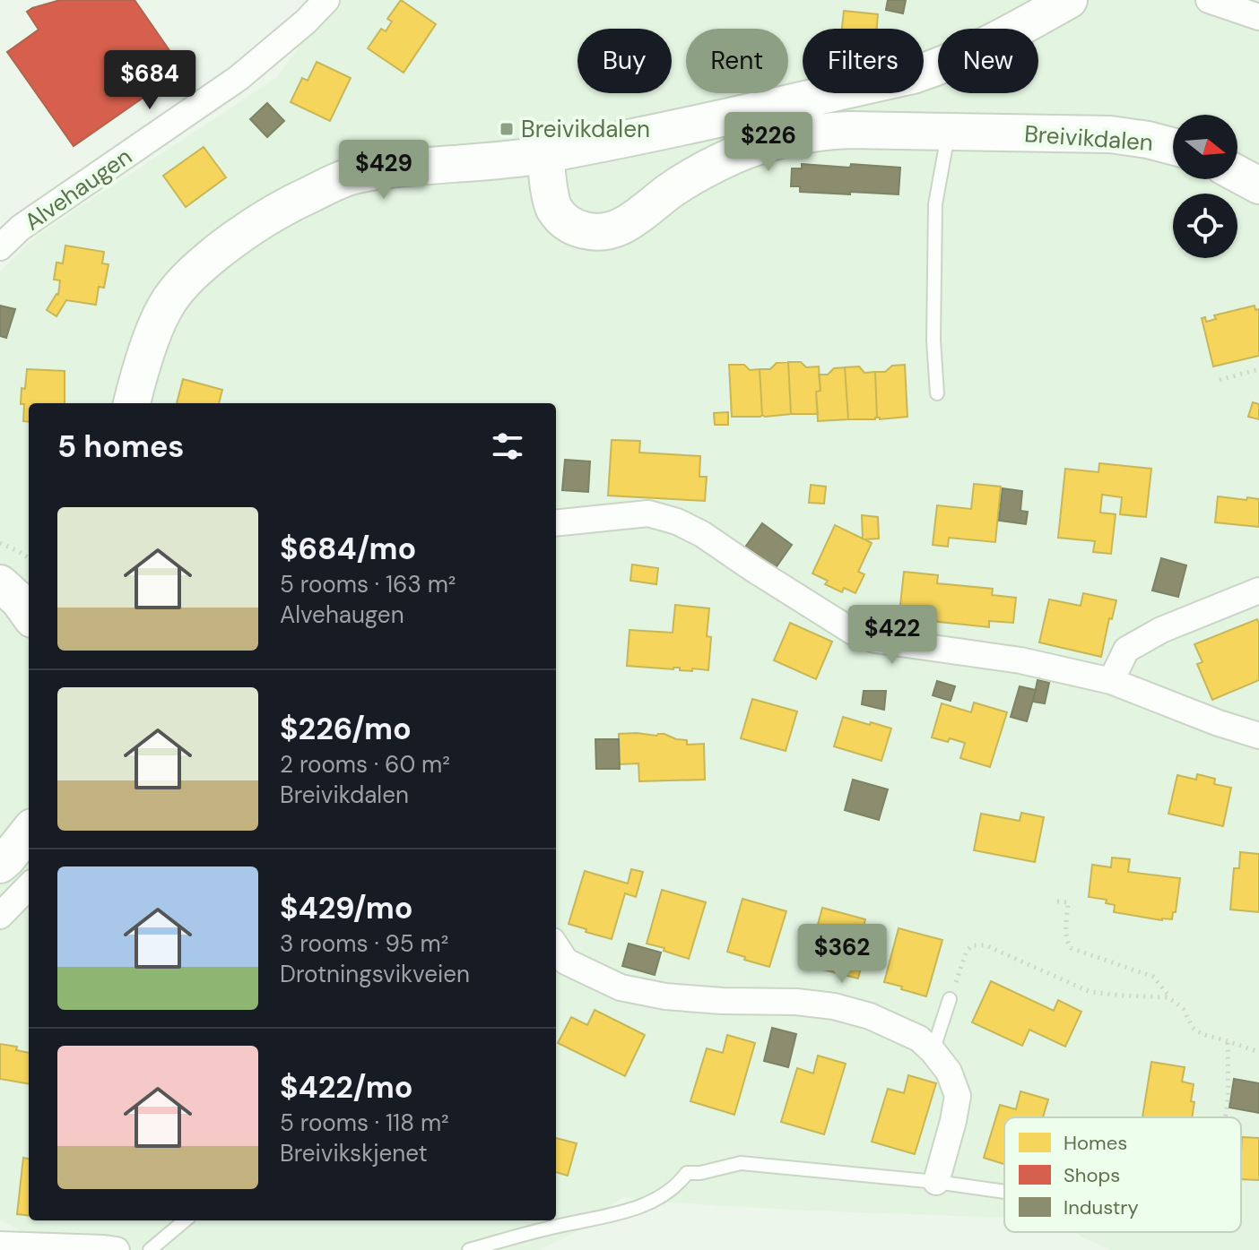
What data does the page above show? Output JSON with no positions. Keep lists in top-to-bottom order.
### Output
{
  "streets": {
    "main road": ["Breivikdalen"],
    "street": ["Alvehaugen"]
  },
  "places": {
    "transit": ["Breivikdalen"]
  },
  "legend": ["Homes", "Shops", "Industry"],
  "north": "right",
  "page": {
    "chip": [
      "Buy",
      "Rent",
      "Filters",
      "New"
    ],
    "price": [
      "$684",
      "$226",
      "$429",
      "$422",
      "$362"
    ],
    "heading": "5 homes",
    "list": [
      {
        "name": "$684/mo",
        "note": "5 rooms · 163 m² · Alvehaugen"
      },
      {
        "name": "$226/mo",
        "note": "2 rooms · 60 m² · Breivikdalen"
      },
      {
        "name": "$429/mo",
        "note": "3 rooms · 95 m² · Drotningsvikveien"
      },
      {
        "name": "$422/mo",
        "note": "5 rooms · 118 m² · Breivikskjenet"
      }
    ]
  }
}
